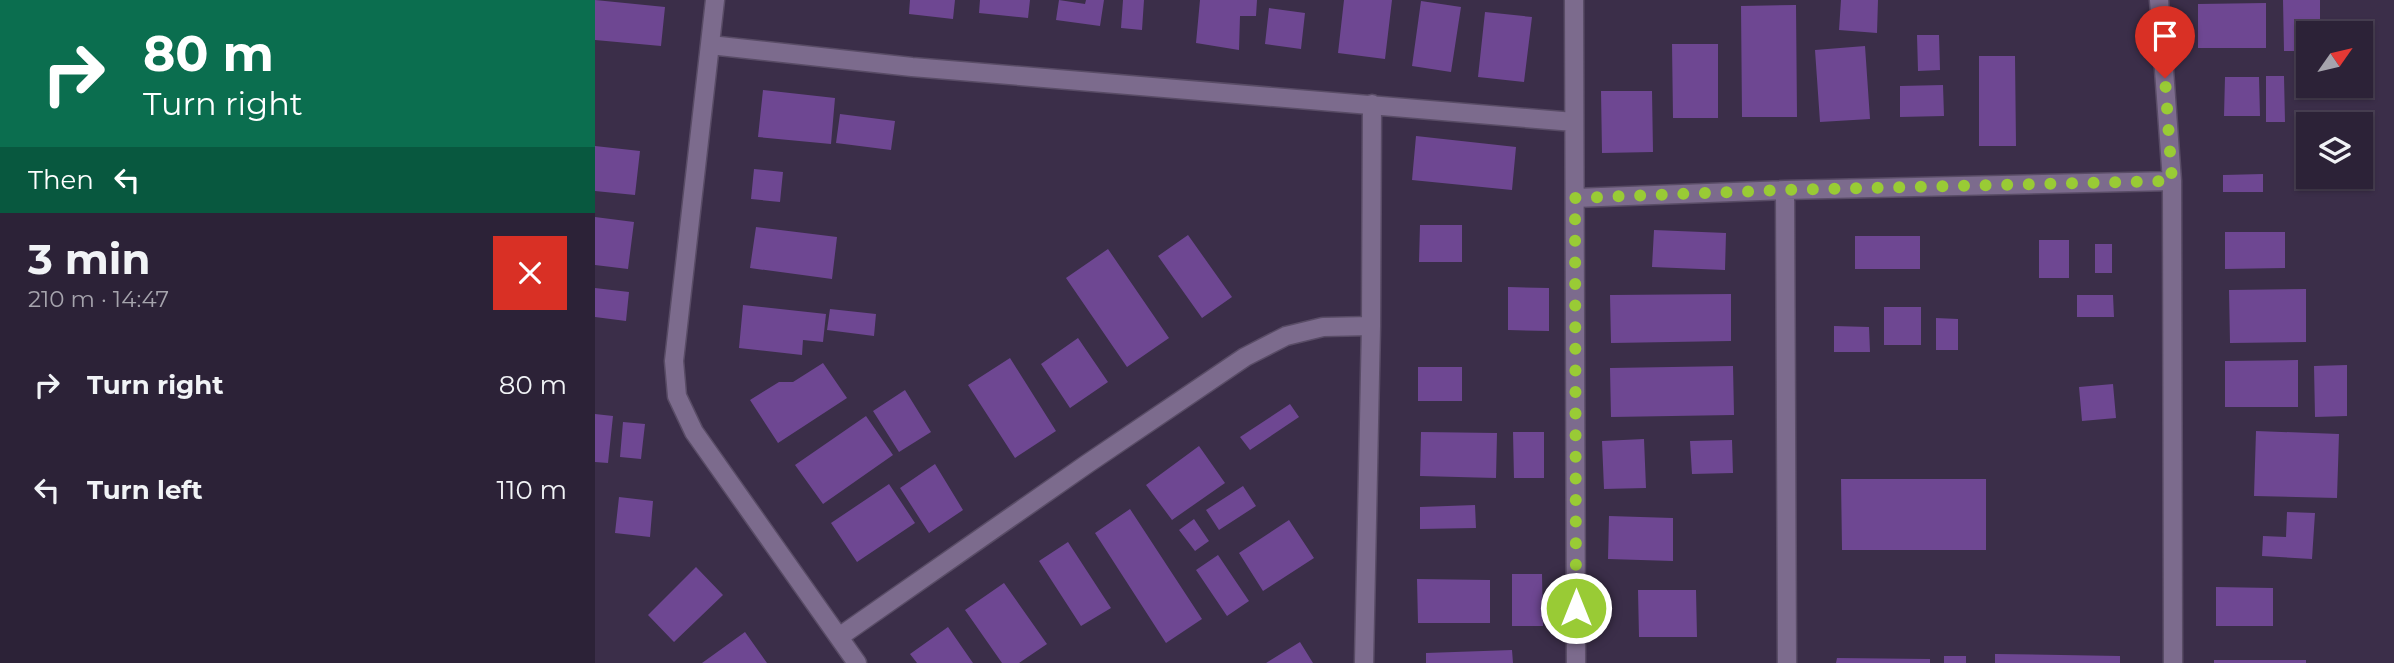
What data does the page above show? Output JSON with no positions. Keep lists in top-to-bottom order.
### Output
{
  "north": "top right",
  "page": {
    "turn": ["80 m", "Turn right"],
    "then": "Then",
    "heading": ["3 min", "210 m · 14:47"],
    "list": [
      {
        "name": "Turn right",
        "value": "80 m"
      },
      {
        "name": "Turn left",
        "value": "110 m"
      }
    ]
  }
}
